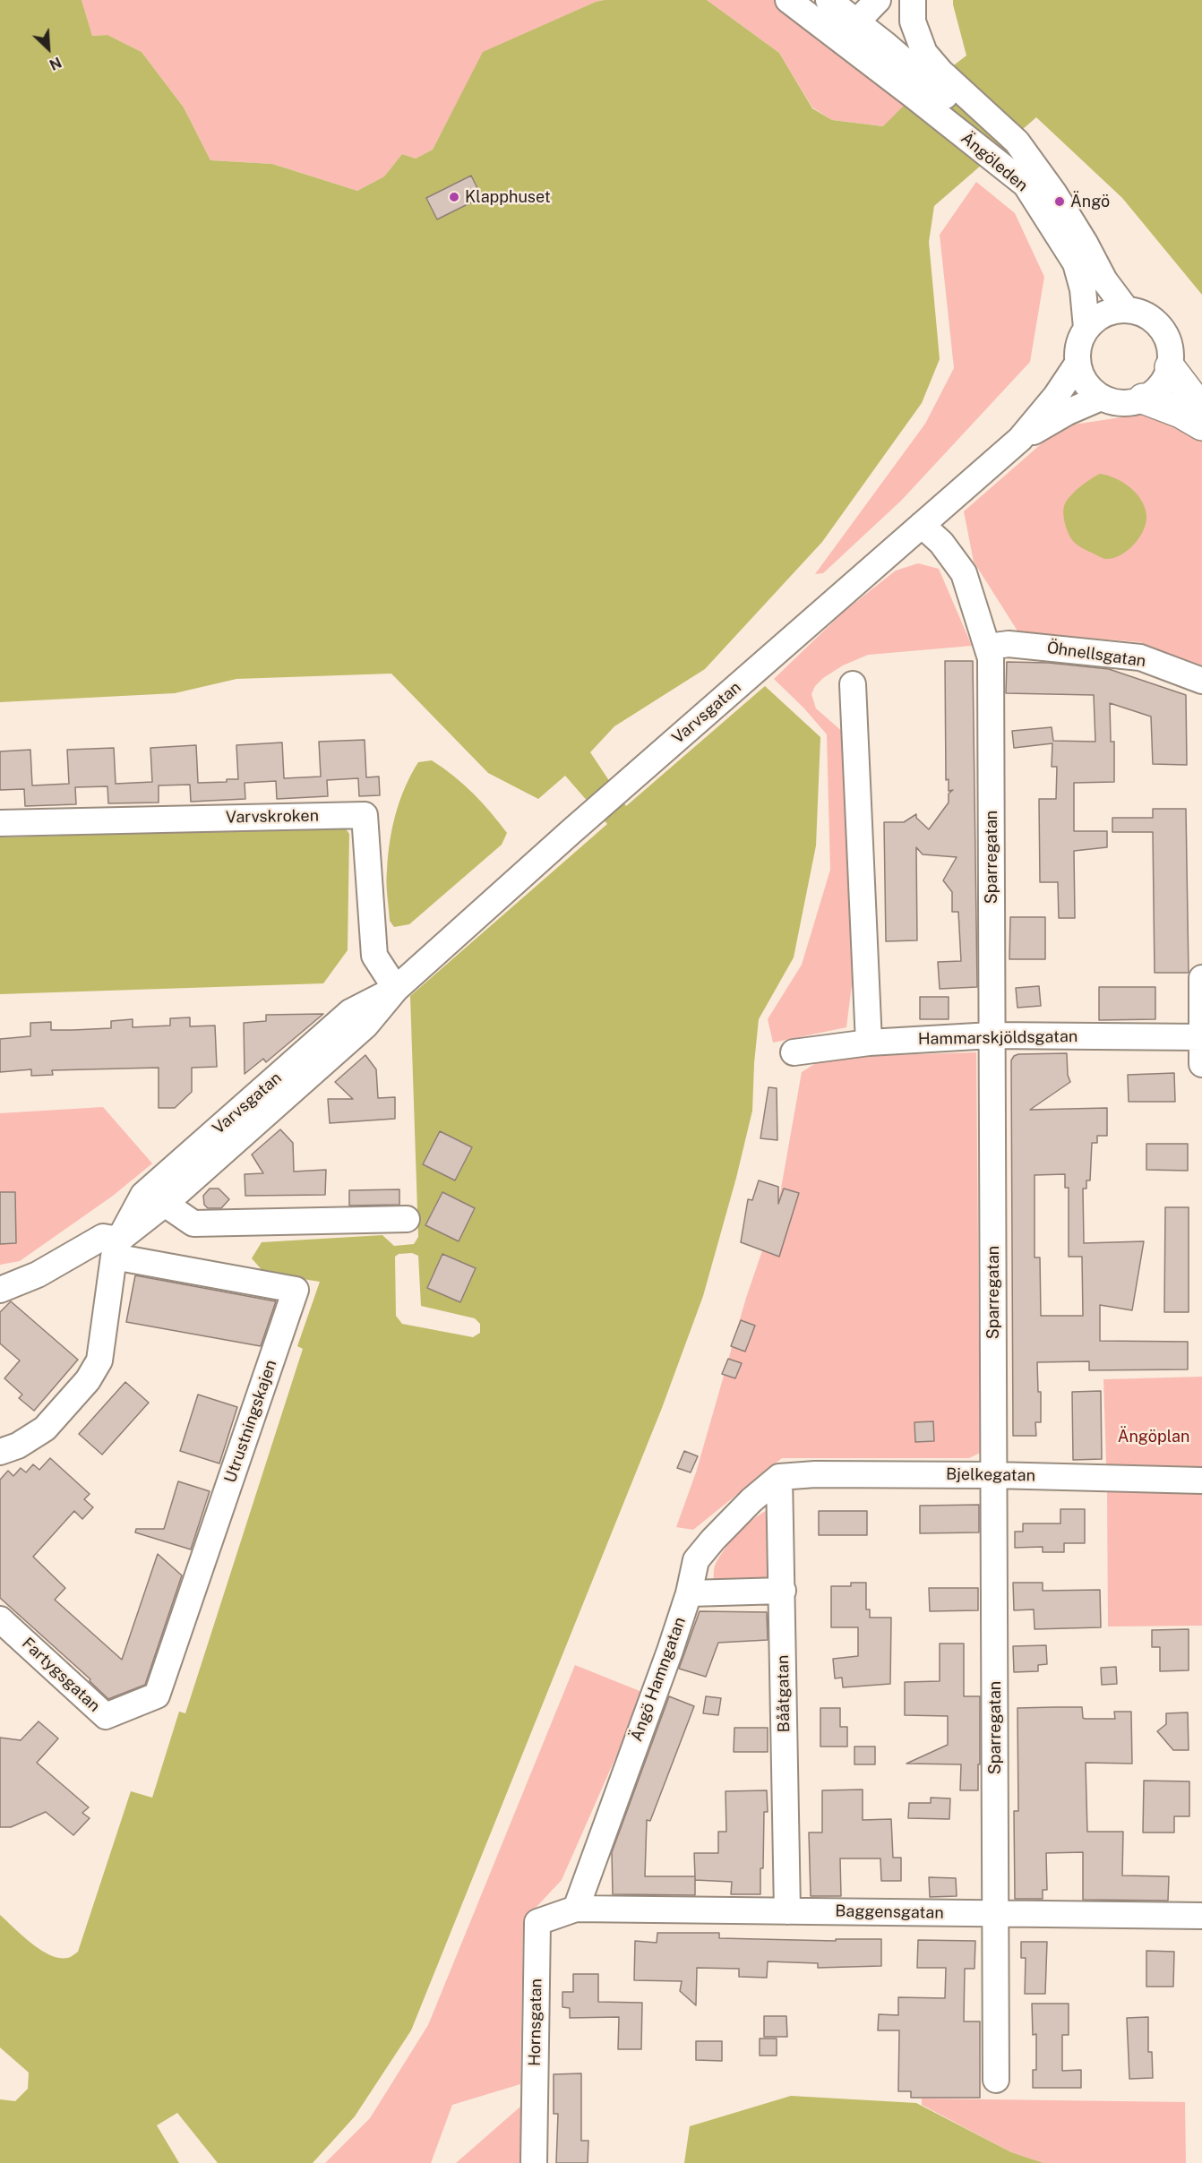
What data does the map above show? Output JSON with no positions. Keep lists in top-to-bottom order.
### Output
{
  "streets": {
    "street": [
      "Ängöleden",
      "Öhnellsgatan",
      "Varvsgatan",
      "Varvskroken",
      "Sparregatan",
      "Hammarskjöldsgatan",
      "Utrustningskajen",
      "Bjelkegatan",
      "Fartygsgatan",
      "Ängö Hamngatan",
      "Bååtgatan",
      "Baggensgatan",
      "Hornsgatan"
    ]
  },
  "crossings": [
    ["Ängöleden", "Varvsgatan"],
    ["Öhnellsgatan", "Sparregatan"],
    ["Varvsgatan", "Varvskroken"],
    ["Varvsgatan", "Sparregatan"],
    ["Varvsgatan", "Utrustningskajen"],
    ["Sparregatan", "Hammarskjöldsgatan"],
    ["Sparregatan", "Bjelkegatan"],
    ["Sparregatan", "Baggensgatan"],
    ["Utrustningskajen", "Fartygsgatan"],
    ["Bjelkegatan", "Ängö Hamngatan"],
    ["Bjelkegatan", "Bååtgatan"],
    ["Ängö Hamngatan", "Bååtgatan"],
    ["Ängö Hamngatan", "Baggensgatan"],
    ["Ängö Hamngatan", "Hornsgatan"],
    ["Bååtgatan", "Baggensgatan"],
    ["Baggensgatan", "Hornsgatan"]
  ],
  "parks": ["Ängöplan"],
  "places": ["Klapphuset", "Ängö"],
  "north": "bottom right"
}
